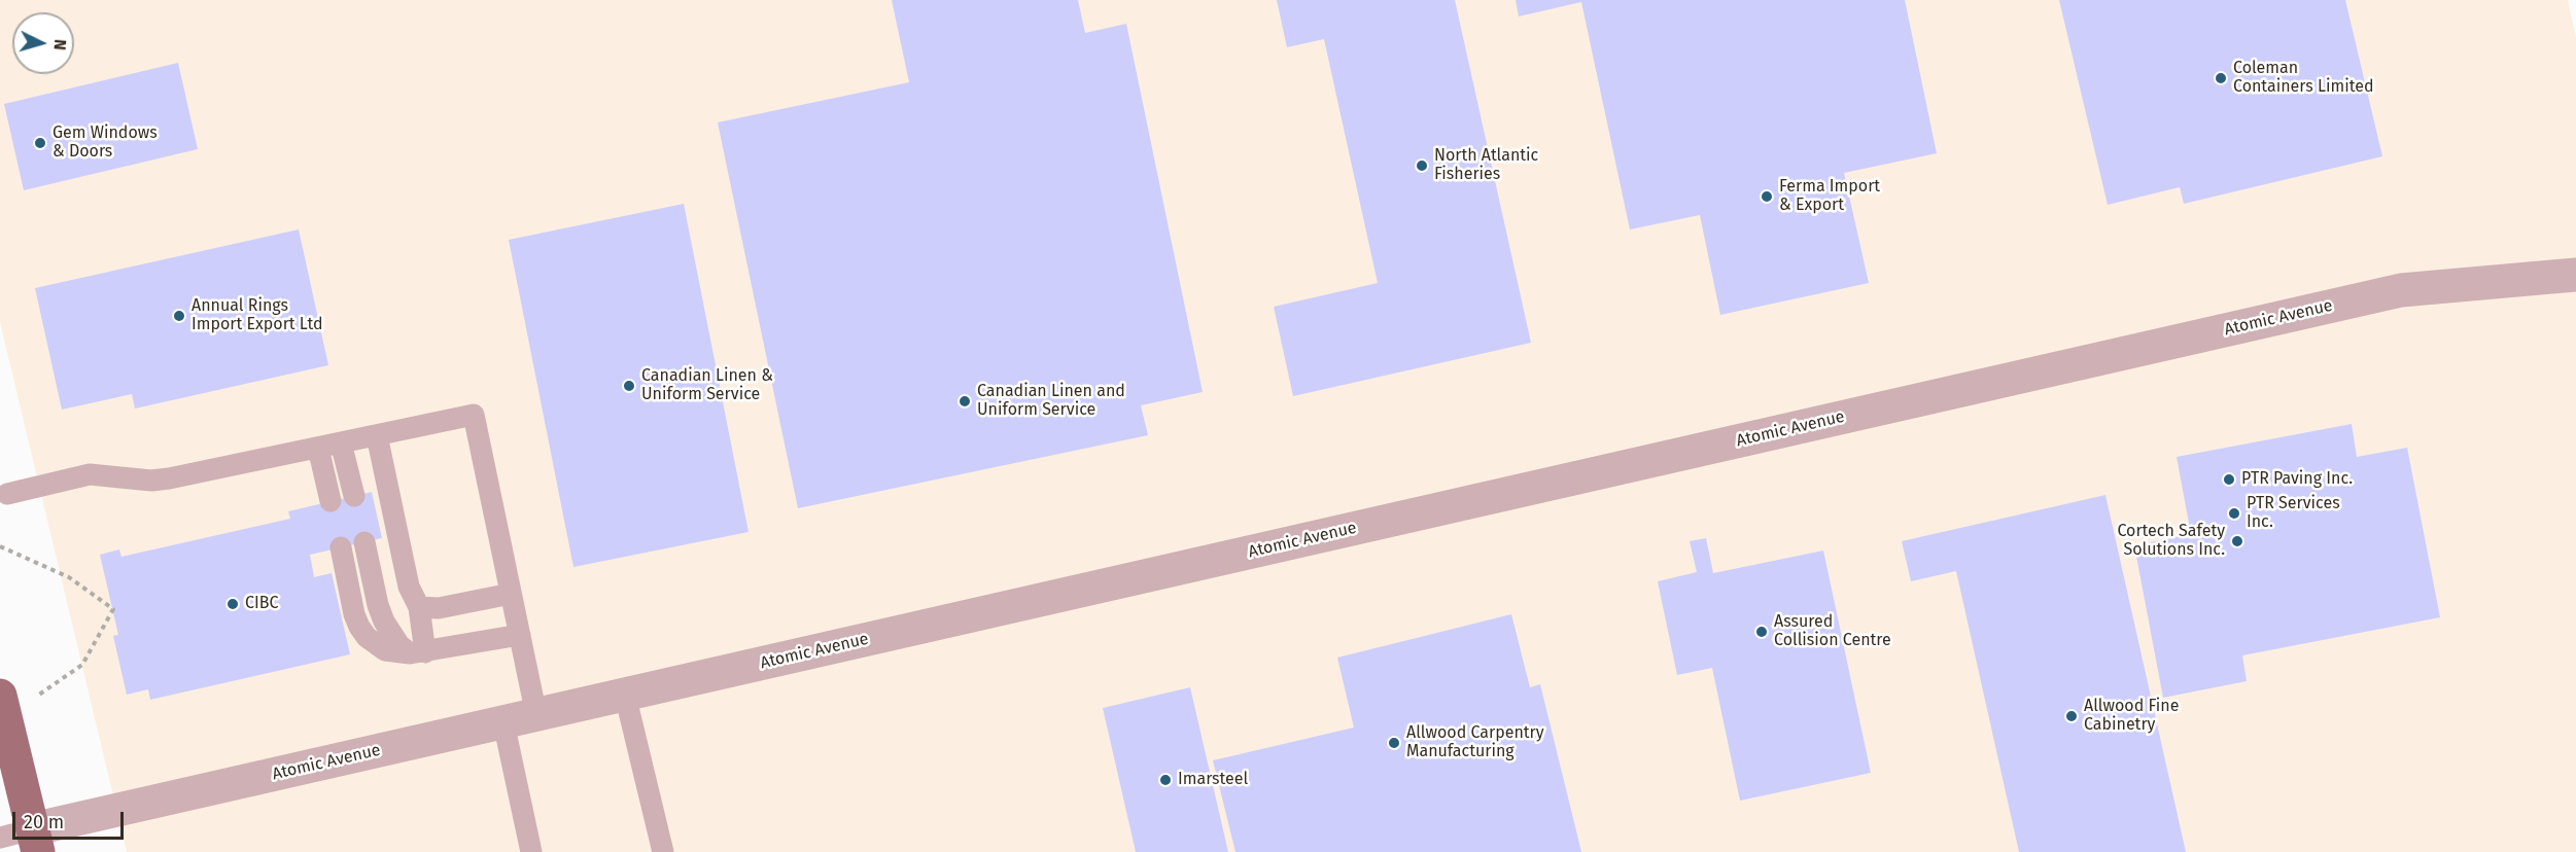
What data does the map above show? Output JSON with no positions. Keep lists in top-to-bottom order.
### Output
{
  "streets": {
    "street": ["Atomic Avenue"]
  },
  "places": [
    "Coleman Containers Limited",
    "Gem Windows & Doors",
    "North Atlantic Fisheries",
    "Ferma Import & Export",
    "Annual Rings Import Export Ltd",
    "Canadian Linen & Uniform Service",
    "Canadian Linen and Uniform Service",
    "PTR Paving Inc.",
    "PTR Services Inc.",
    "Cortech Safety Solutions Inc.",
    "CIBC",
    "Assured Collision Centre",
    "Allwood Fine Cabinetry",
    "Allwood Carpentry Manufacturing",
    "Imarsteel"
  ],
  "scale_bar": "20 m",
  "north": "right"
}
